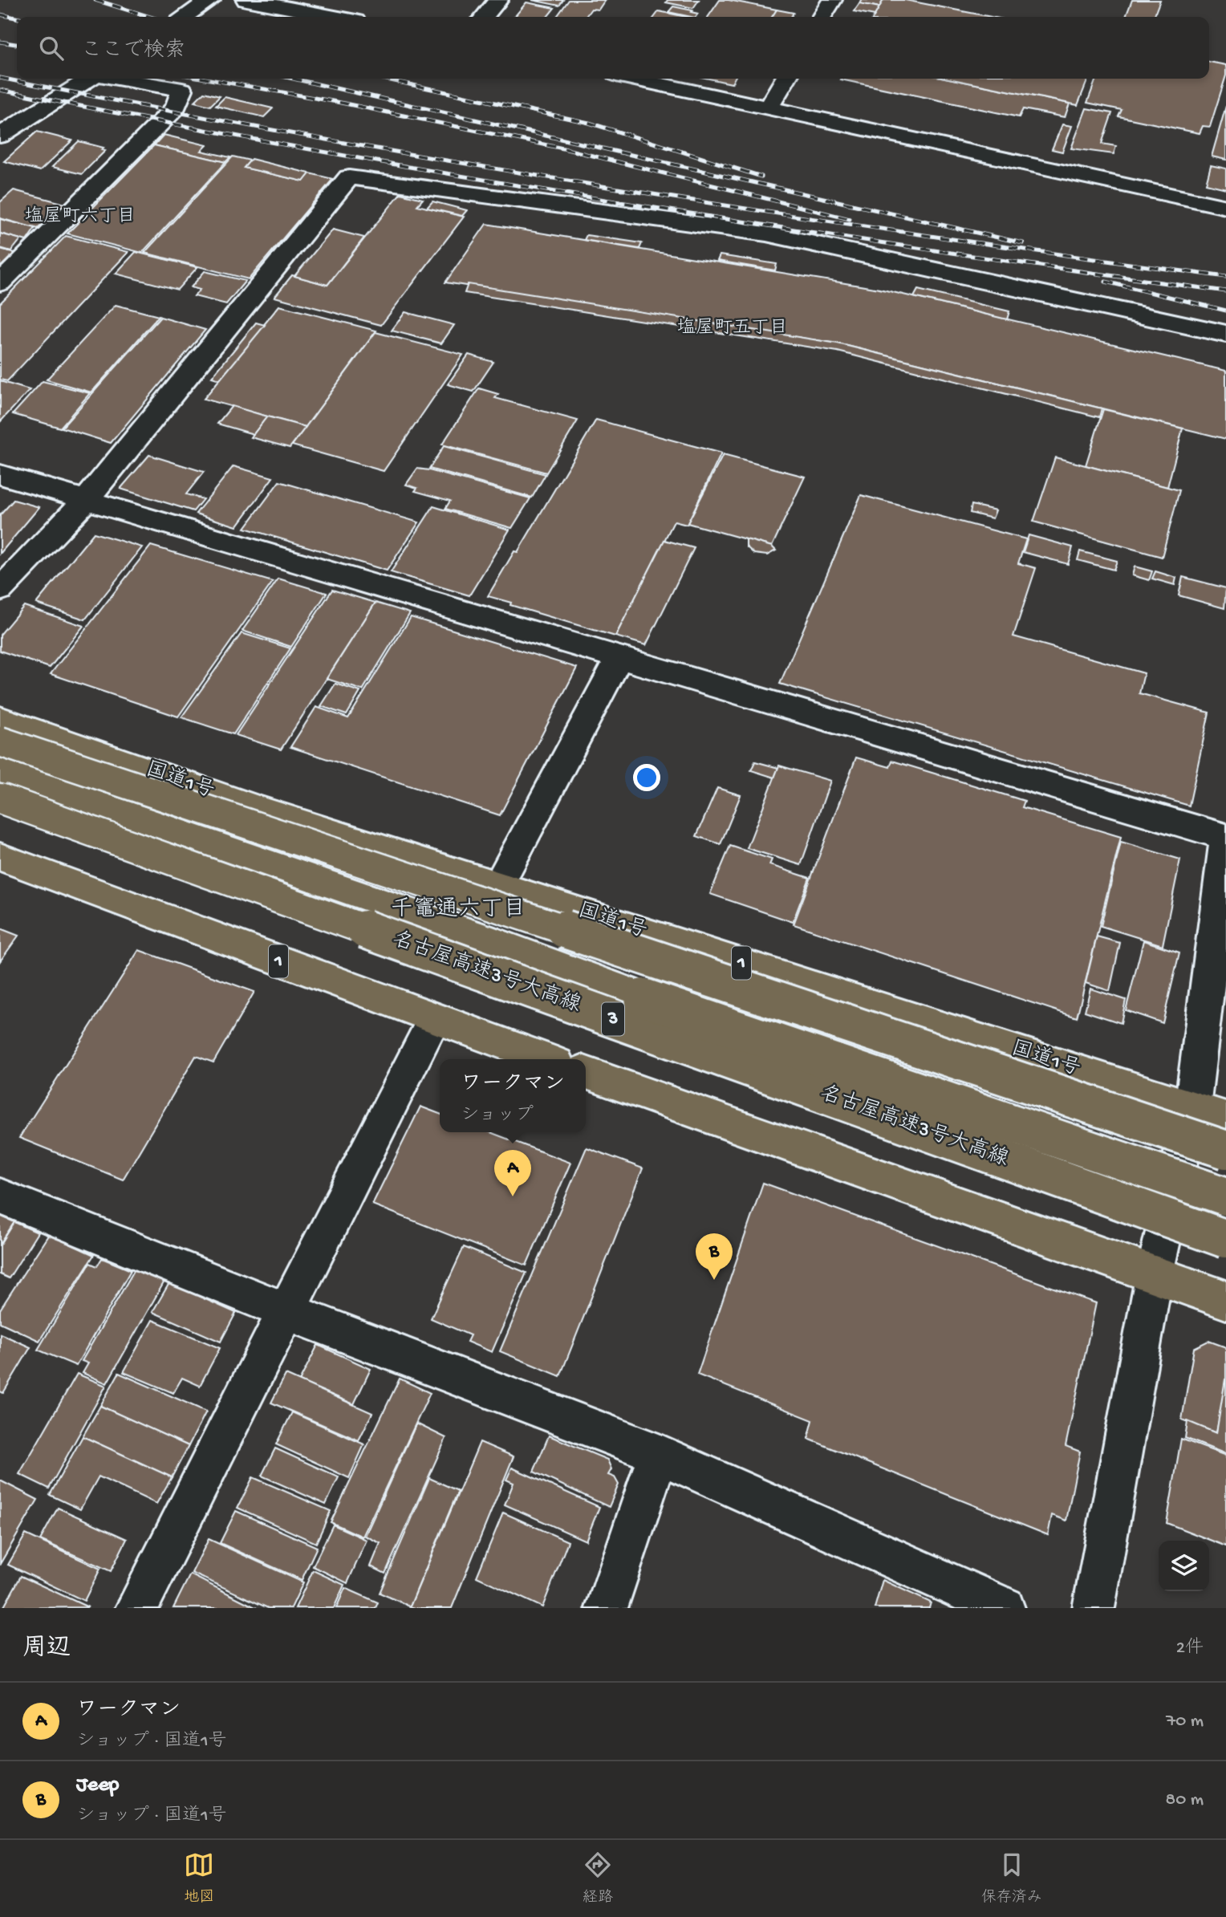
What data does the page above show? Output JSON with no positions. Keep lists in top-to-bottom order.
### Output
{
  "streets": {
    "highway": [
      "国道1号",
      "1",
      "名古屋高速3号大高線",
      "3"
    ]
  },
  "districts": ["塩屋町六丁目", "塩屋町五丁目", "千竈通六丁目"],
  "page": {
    "search": "ここで検索",
    "popup": ["ワークマン", "ショップ"],
    "pins": ["A", "B"],
    "heading": ["周辺", "2件"],
    "list": [
      {
        "mark": "A",
        "name": "ワークマン",
        "note": "ショップ · 国道1号",
        "value": "70 m"
      },
      {
        "mark": "B",
        "name": "Jeep",
        "note": "ショップ · 国道1号",
        "value": "80 m"
      }
    ],
    "nav": ["地図", "経路", "保存済み"]
  }
}
